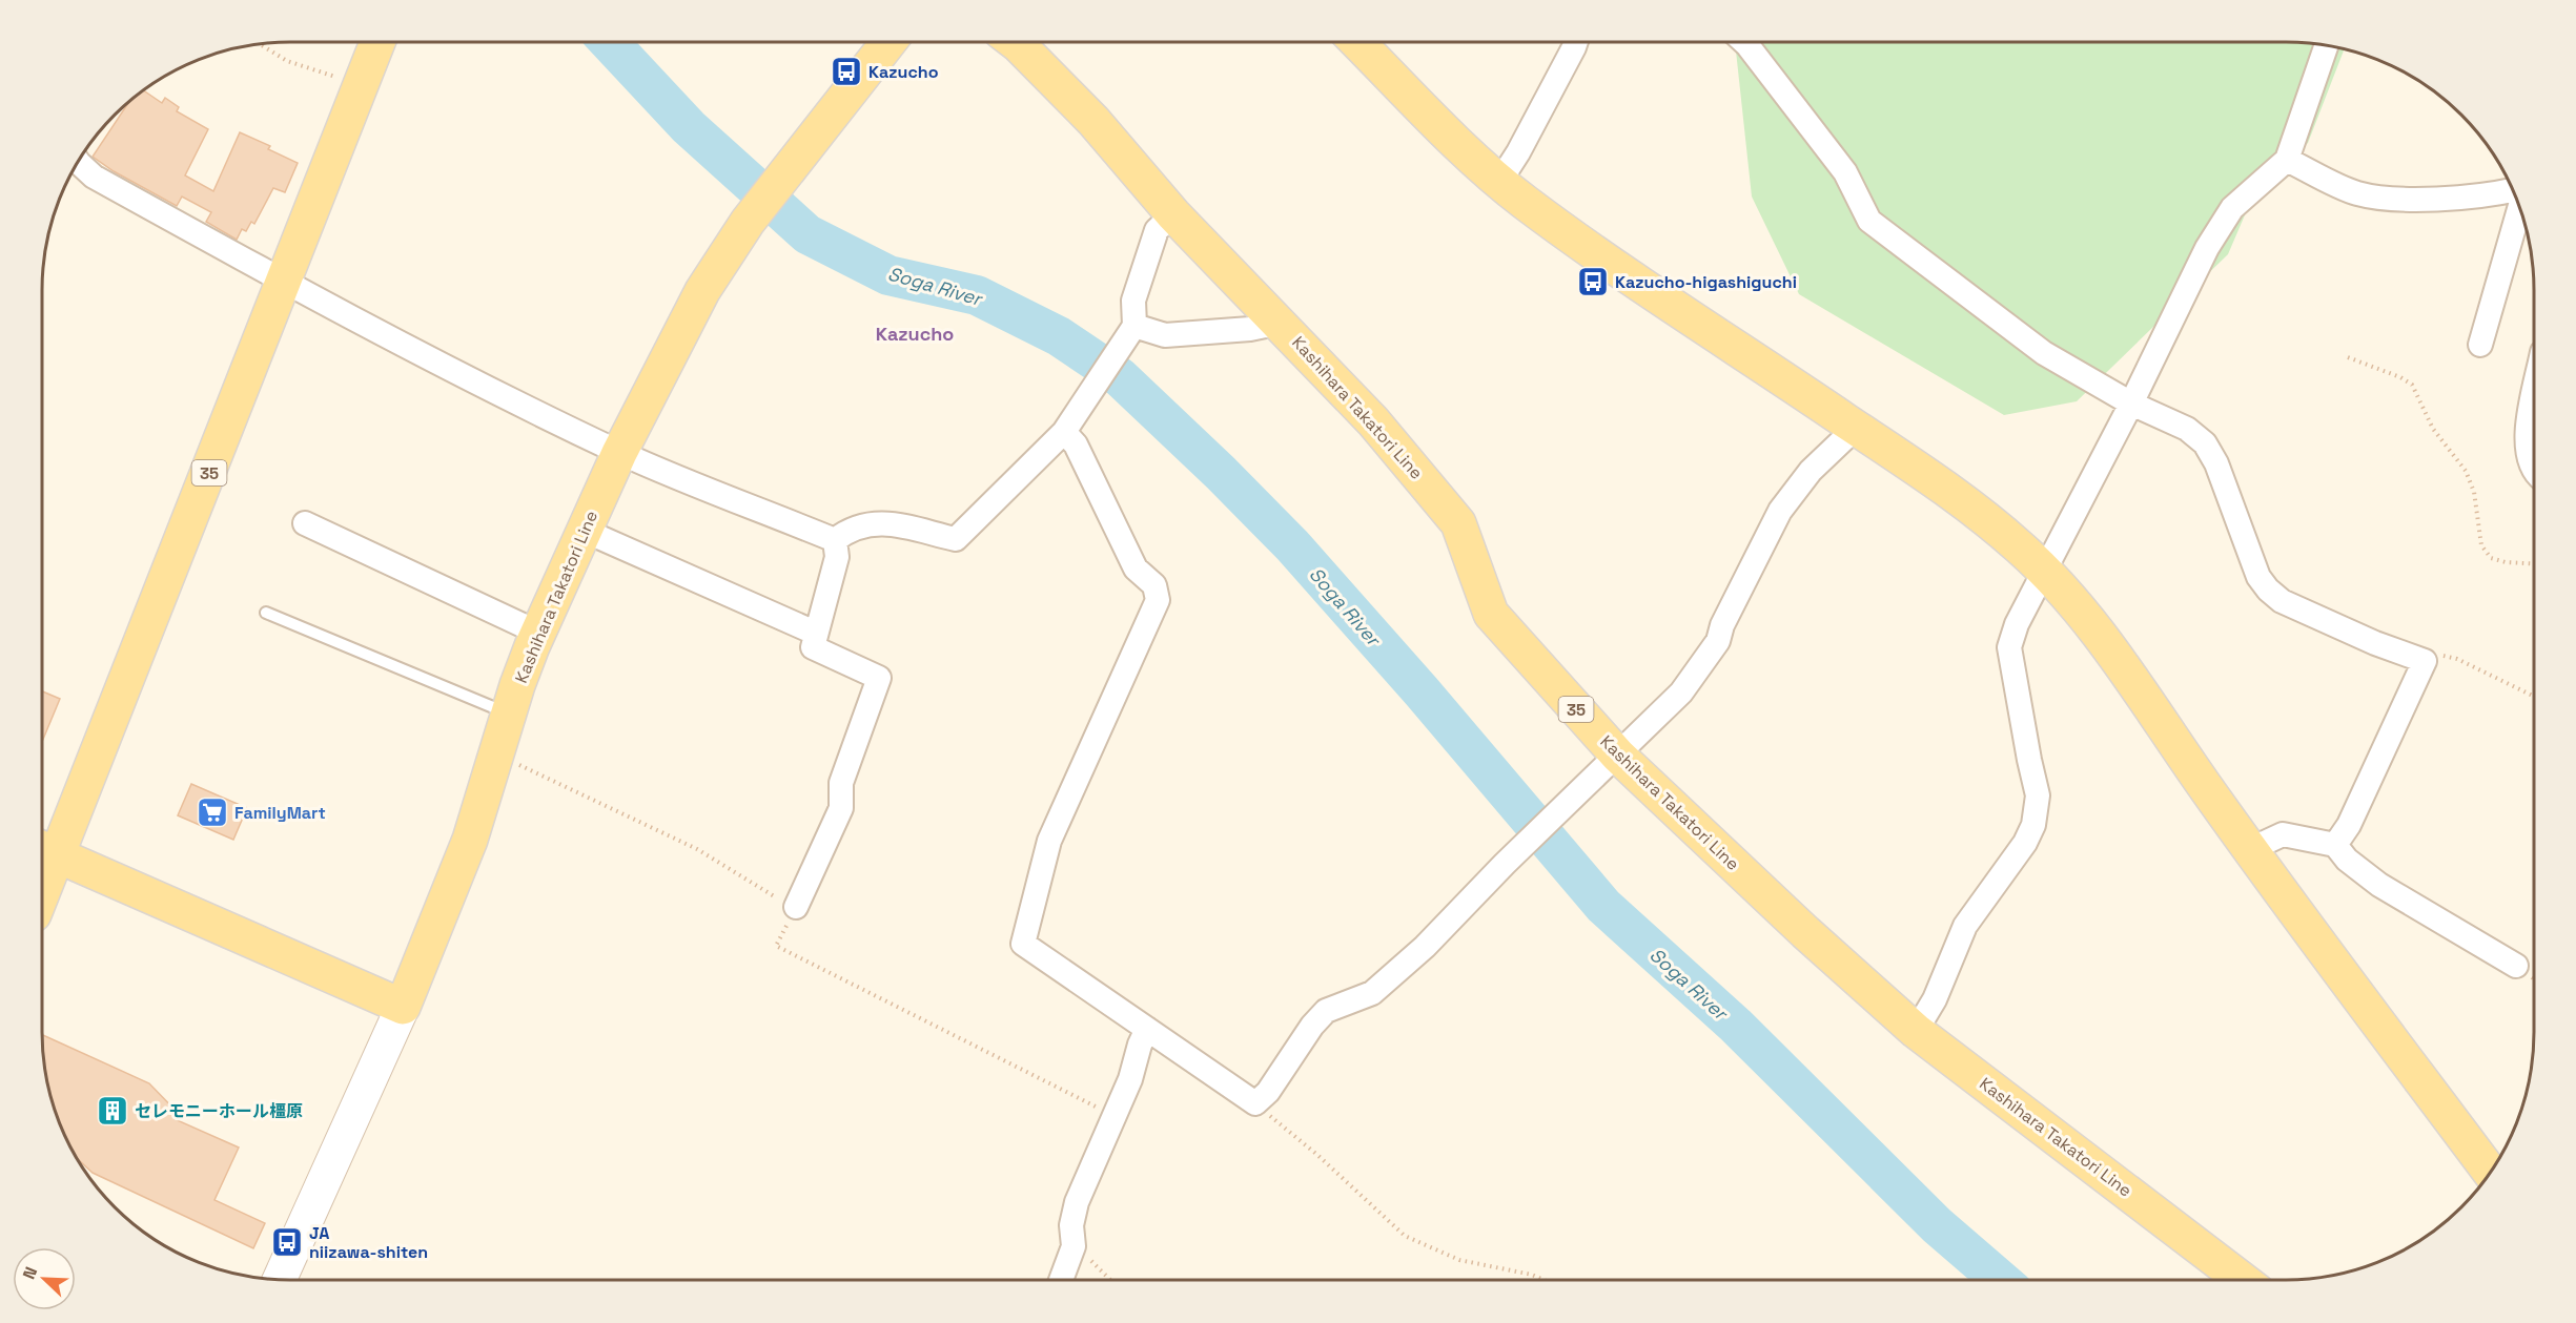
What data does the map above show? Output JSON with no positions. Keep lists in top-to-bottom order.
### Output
{
  "streets": {
    "main road": ["Kashihara Takatori Line", "35"]
  },
  "districts": ["Kazucho"],
  "water": ["Soga River"],
  "places": {
    "bus stop": ["Kazucho", "Kazucho-higashiguchi", "JA niizawa-shiten"],
    "supermarket": ["FamilyMart"],
    "building": ["セレモニーホール橿原"]
  },
  "north": "top left"
}
